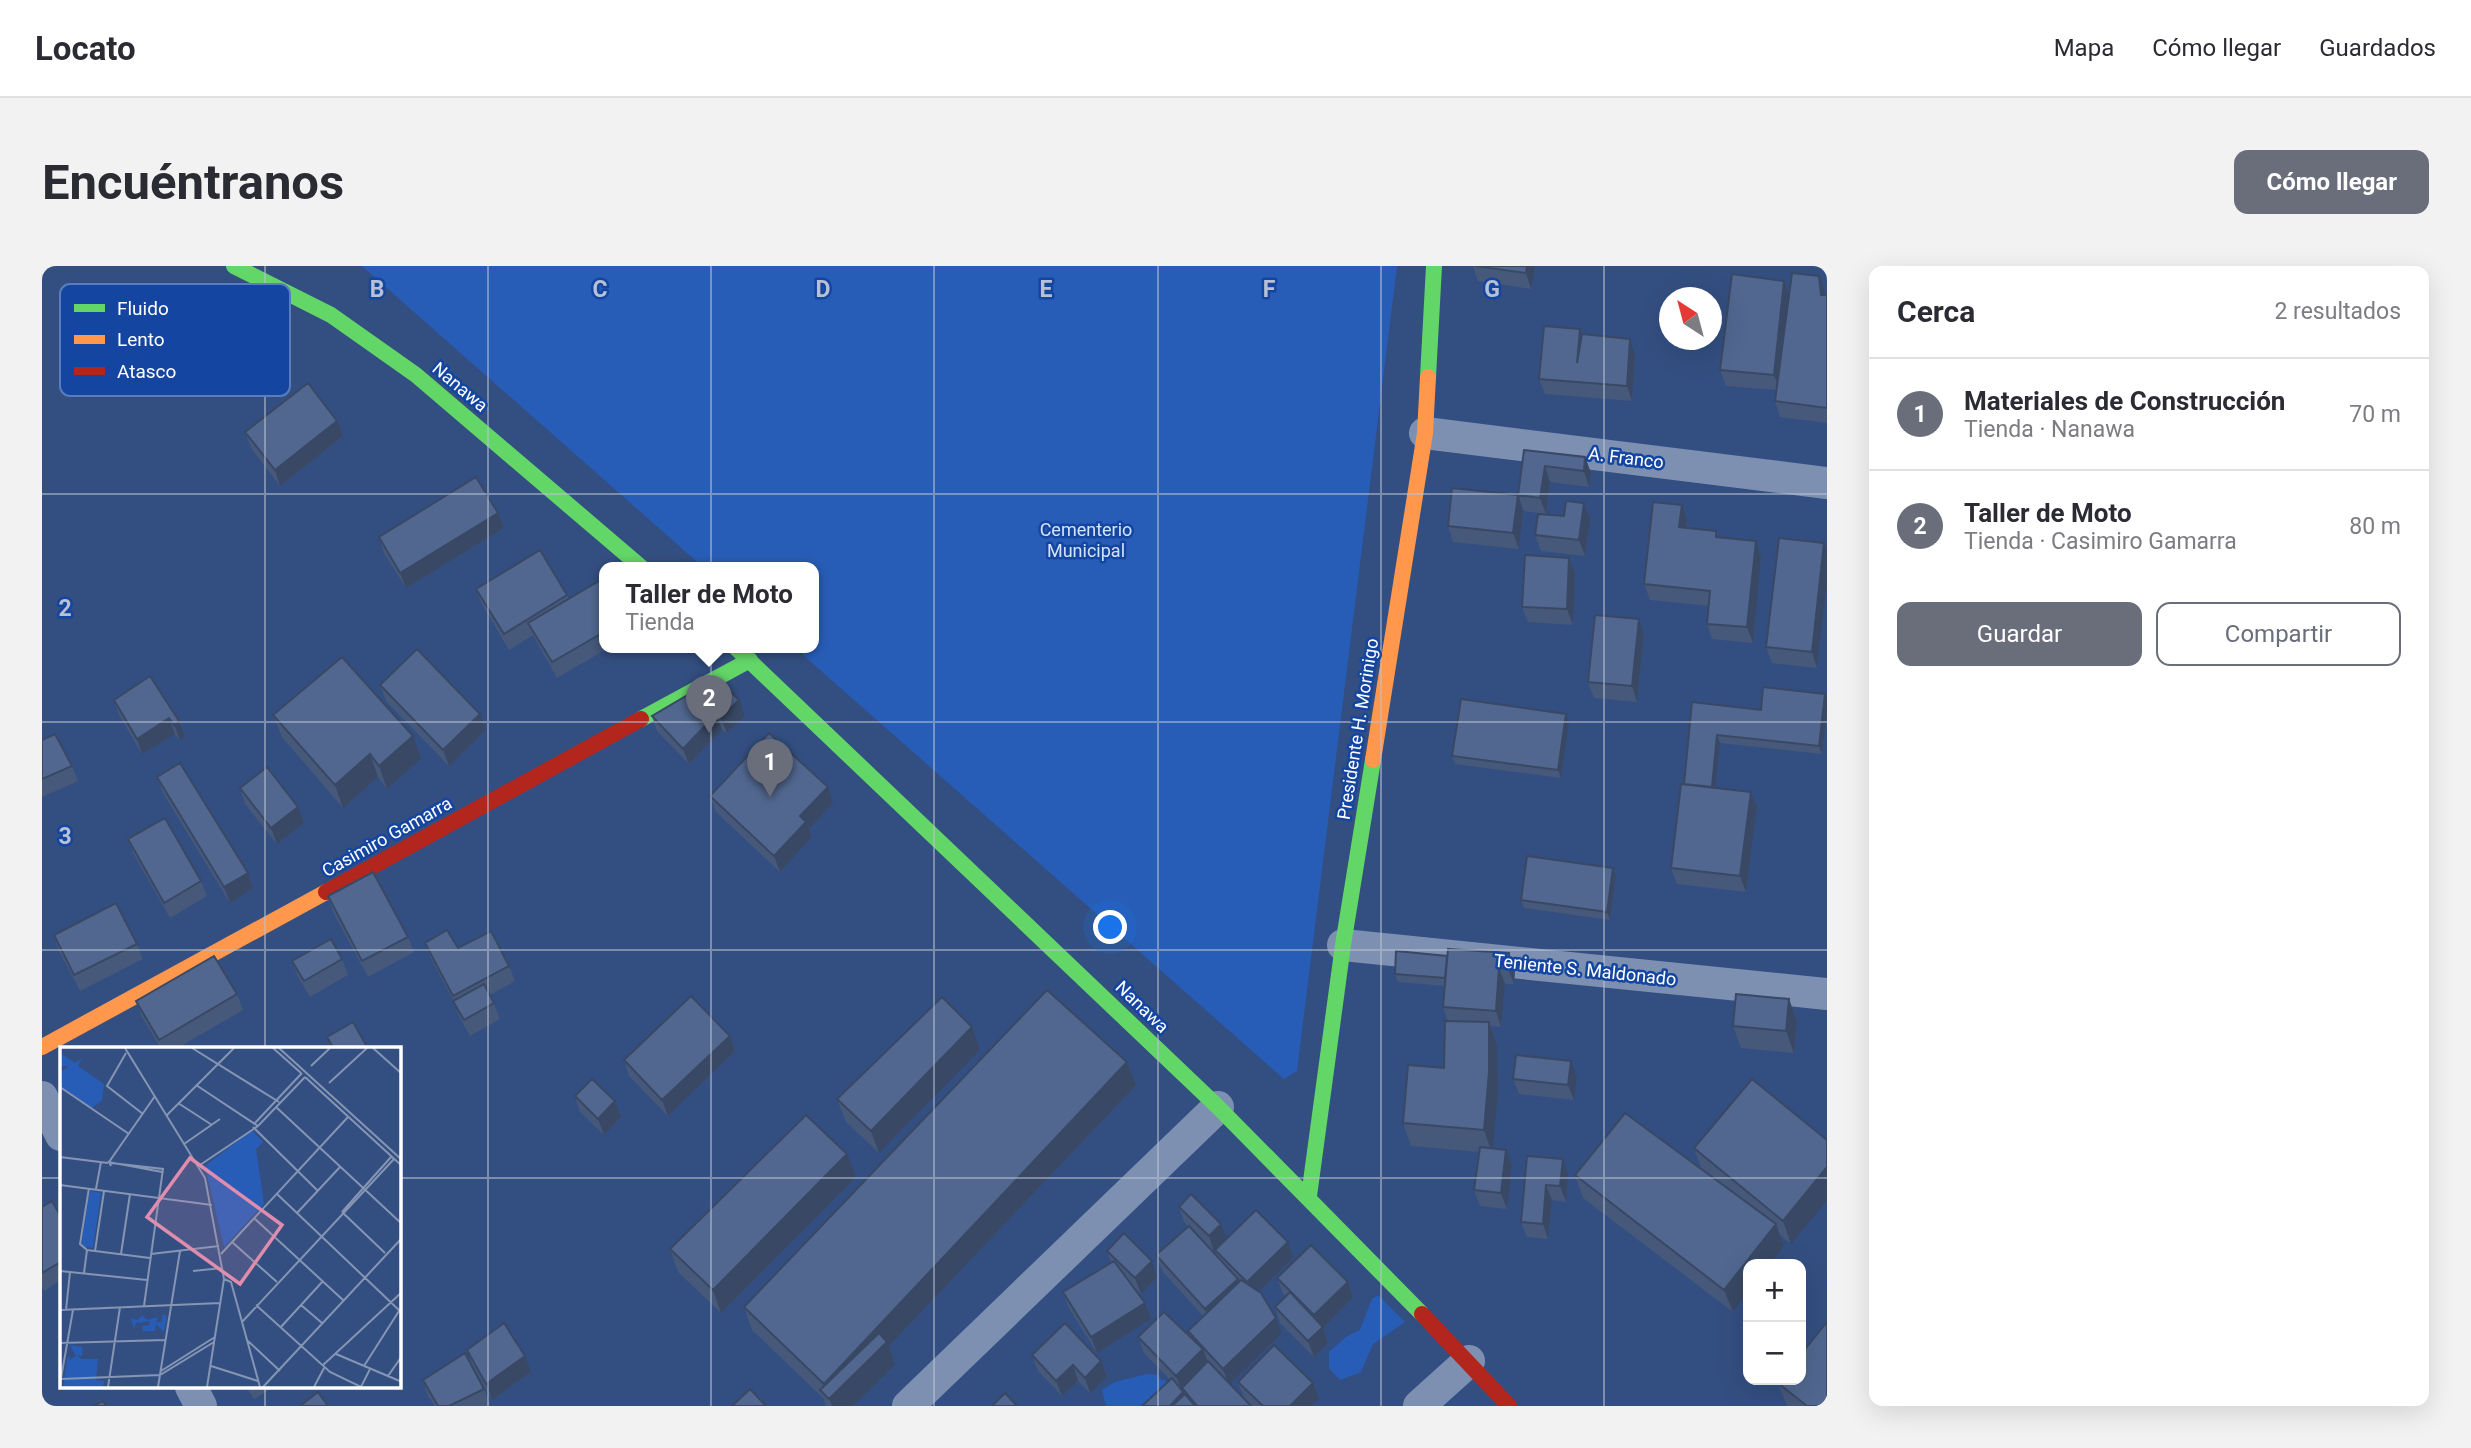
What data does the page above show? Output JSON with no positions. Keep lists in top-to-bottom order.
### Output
{
  "streets": {
    "street": [
      "Nanawa",
      "A. Franco",
      "Presidente H. Morinigo",
      "Casimiro Gamarra",
      "Teniente S. Maldonado"
    ]
  },
  "crossings": [
    ["Nanawa", "Presidente H. Morinigo"],
    ["Nanawa", "Casimiro Gamarra"],
    ["A. Franco", "Presidente H. Morinigo"],
    ["Presidente H. Morinigo", "Teniente S. Maldonado"]
  ],
  "parks": ["Cementerio Municipal"],
  "legend": ["Fluido", "Lento", "Atasco"],
  "north": "top left",
  "page": {
    "header": "Locato",
    "nav": ["Mapa", "Cómo llegar", "Guardados"],
    "buttons": [
      "Cómo llegar",
      ["Guardar", "Compartir"]
    ],
    "title": "Encuéntranos",
    "heading": ["Cerca", "2 resultados"],
    "list": [
      {
        "mark": "1",
        "name": "Materiales de Construcción",
        "note": "Tienda · Nanawa",
        "value": "70 m"
      },
      {
        "mark": "2",
        "name": "Taller de Moto",
        "note": "Tienda · Casimiro Gamarra",
        "value": "80 m"
      }
    ],
    "popup": ["Taller de Moto", "Tienda"],
    "pins": ["2", "1"],
    "map_buttons": ["+", "−"]
  },
  "grid": {
    "columns": [
      "B",
      "C",
      "D",
      "E",
      "F",
      "G"
    ],
    "rows": ["2", "3"]
  }
}
